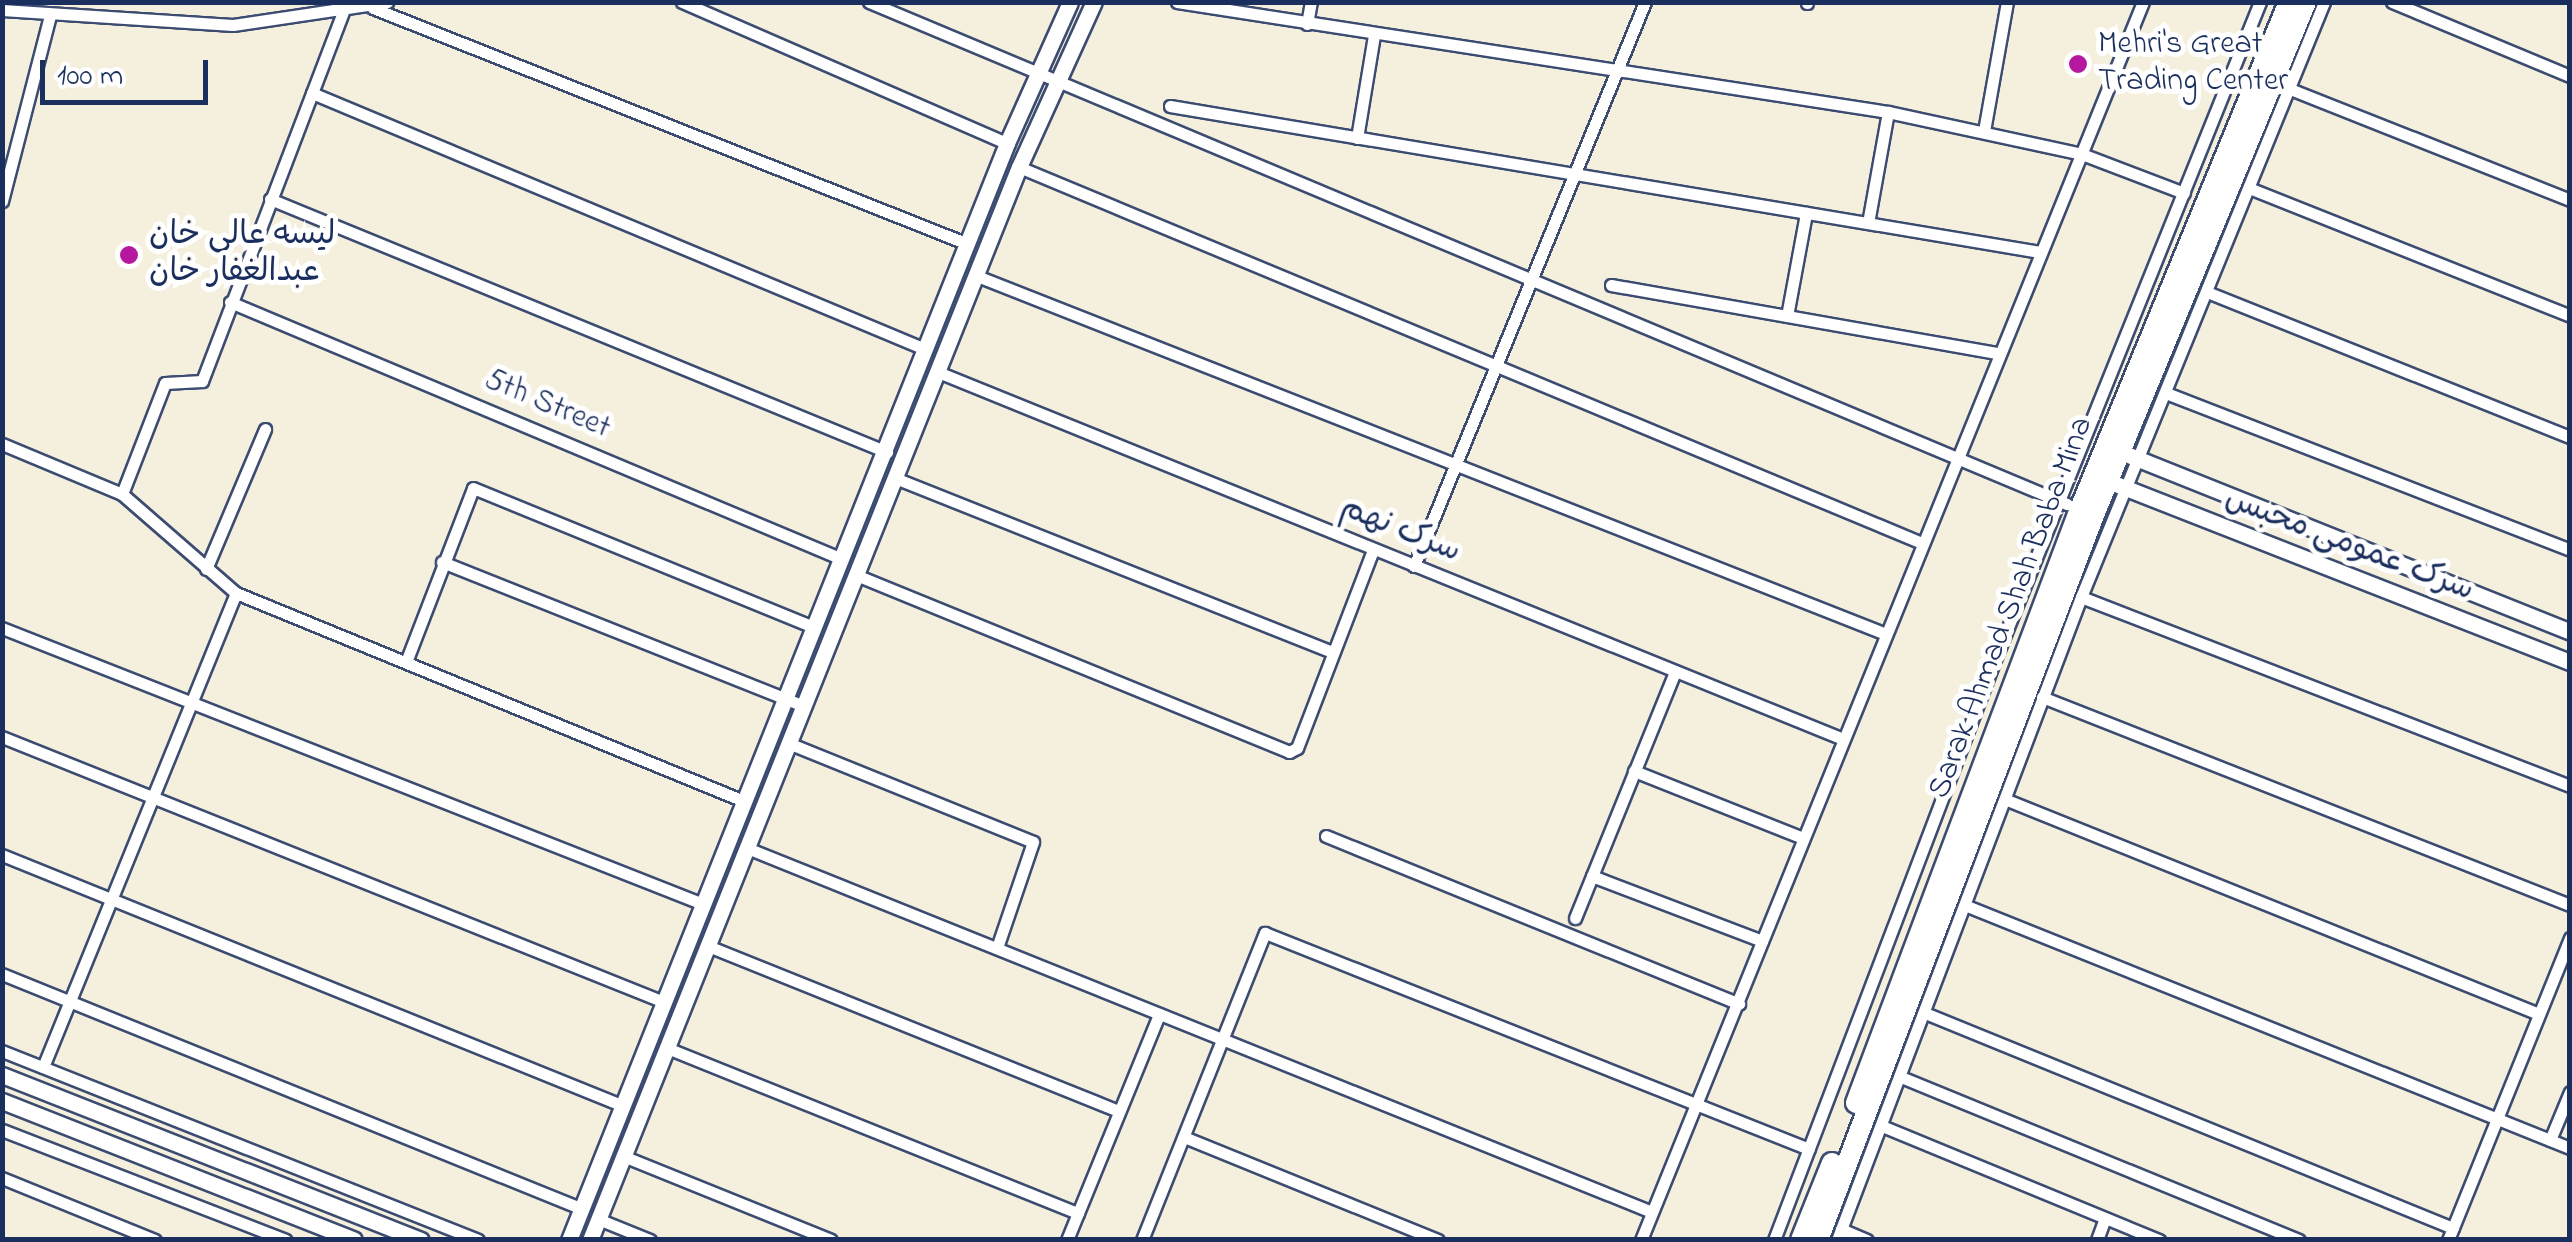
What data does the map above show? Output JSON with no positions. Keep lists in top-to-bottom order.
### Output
{
  "streets": {
    "highway": ["Sarak Ahmad Shah Baba Mina"],
    "street": ["5th Street", "سرک نهم", "سرک عمومی محبس"]
  },
  "places": ["Mehri's Great Trading Center", "لیسه عالی خان عبدالغفار خان"],
  "scale_bar": "100 m"
}
